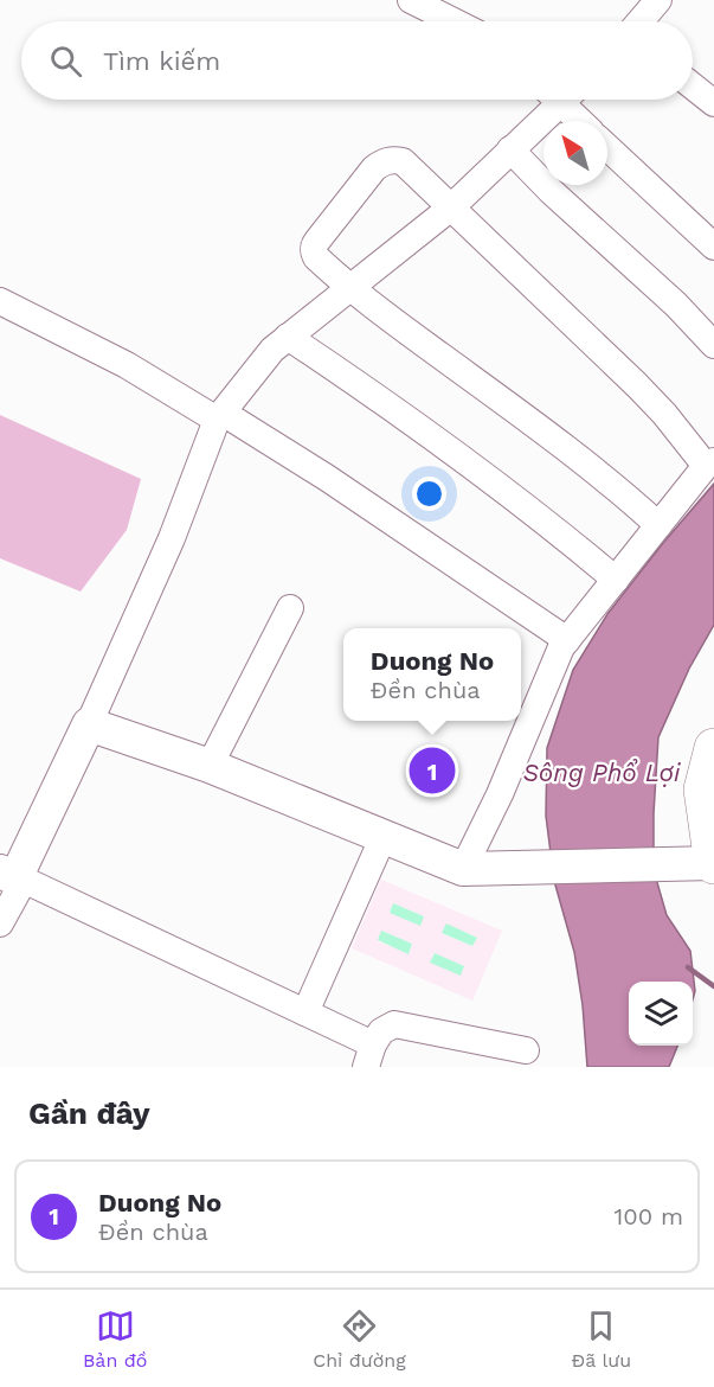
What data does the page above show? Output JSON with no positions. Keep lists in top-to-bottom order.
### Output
{
  "water": ["Sông Phổ Lợi"],
  "north": "top left",
  "page": {
    "search": "Tìm kiếm",
    "popup": ["Duong No", "Đền chùa"],
    "pins": "1",
    "heading": "Gần đây",
    "list": [
      {
        "mark": "1",
        "name": "Duong No",
        "note": "Đền chùa",
        "value": "100 m"
      }
    ],
    "nav": ["Bản đồ", "Chỉ đường", "Đã lưu"]
  }
}
